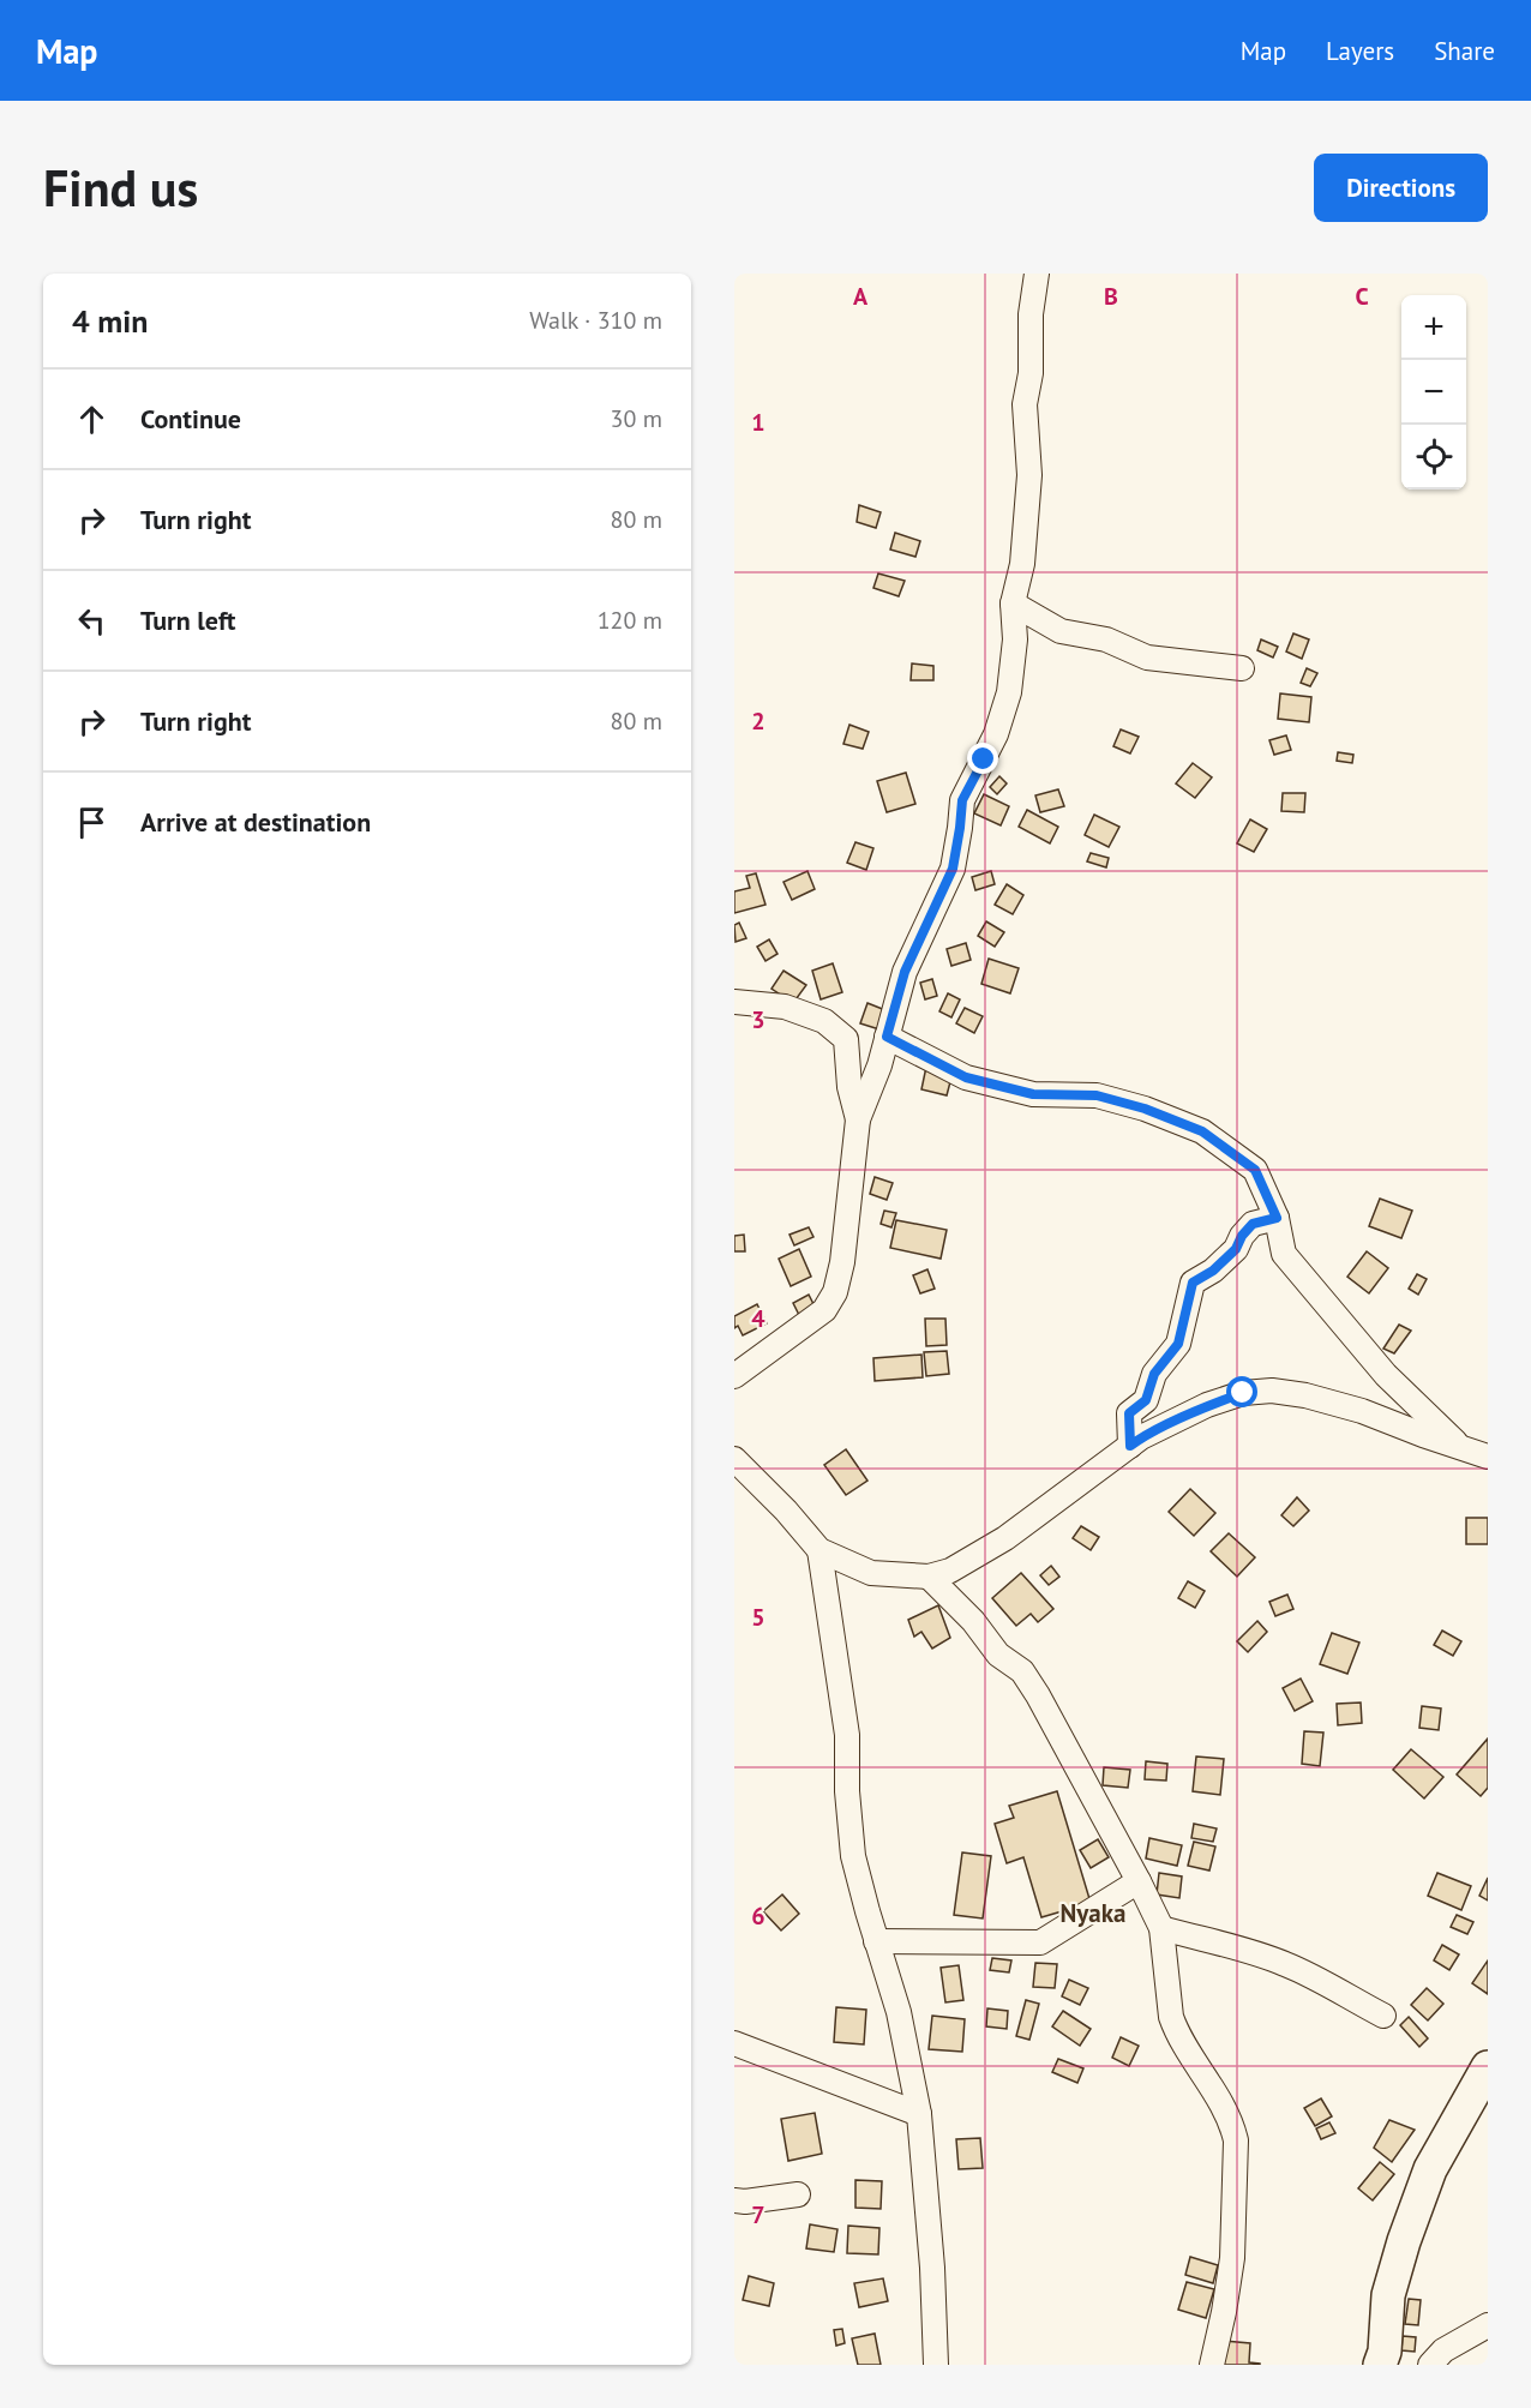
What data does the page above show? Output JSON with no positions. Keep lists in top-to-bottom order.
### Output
{
  "districts": ["Nyaka"],
  "page": {
    "header": "Map",
    "nav": ["Map", "Layers", "Share"],
    "buttons": "Directions",
    "title": "Find us",
    "heading": ["4 min", "Walk · 310 m"],
    "map_buttons": ["+", "−"],
    "list": [
      ["Continue", "30 m"],
      ["Turn right", "80 m"],
      ["Turn left", "120 m"],
      ["Turn right", "80 m"],
      "Arrive at destination"
    ]
  },
  "grid": {
    "columns": ["A", "B", "C"],
    "rows": [
      "1",
      "2",
      "3",
      "4",
      "5",
      "6",
      "7"
    ]
  }
}
